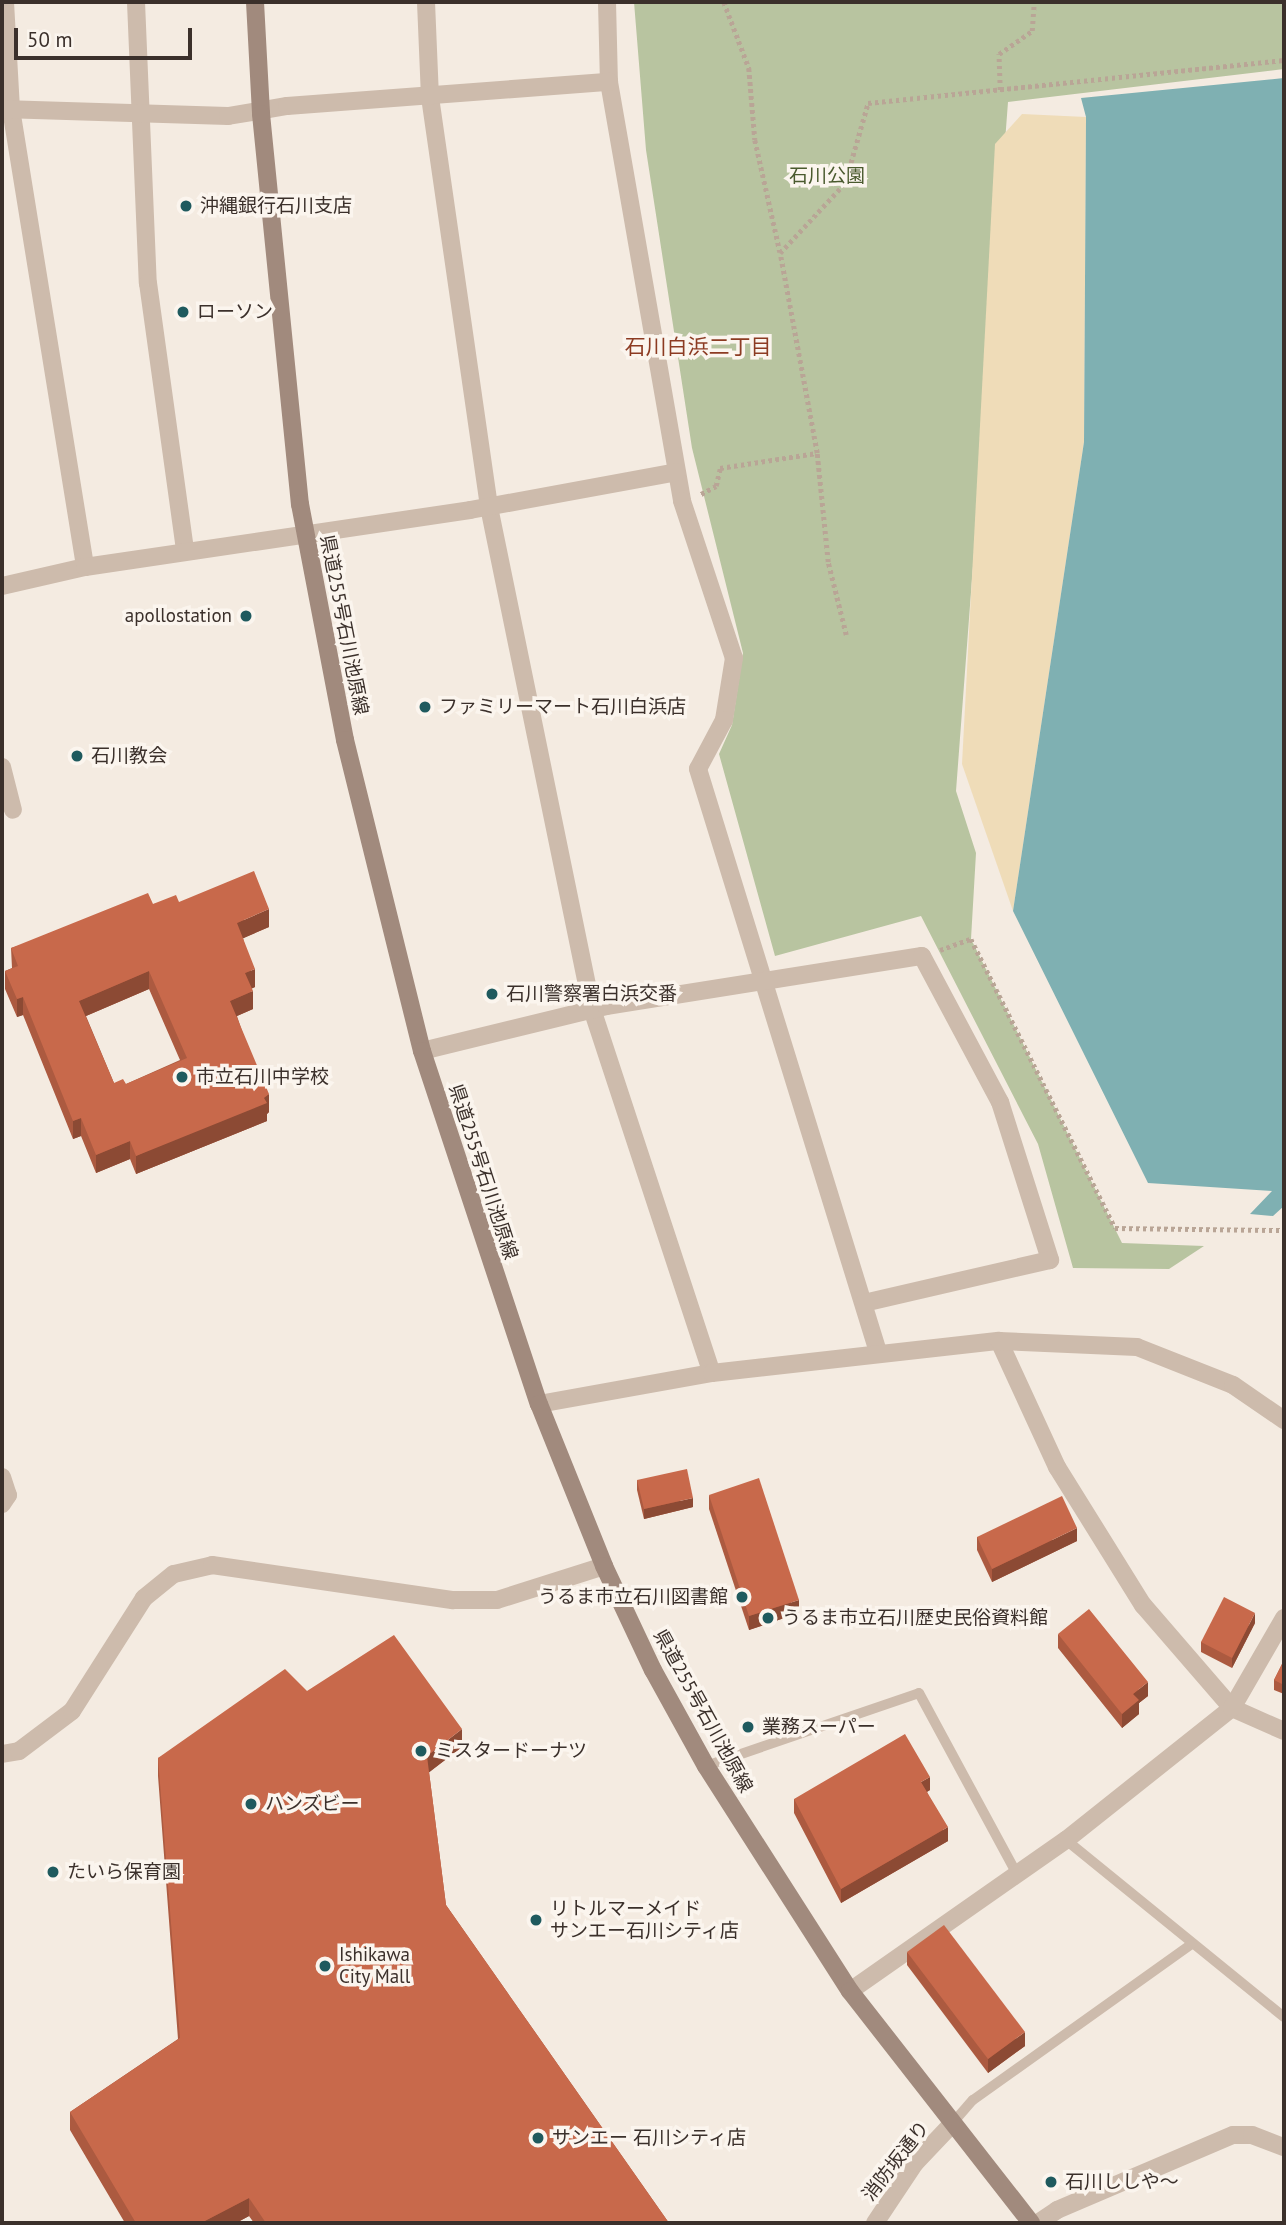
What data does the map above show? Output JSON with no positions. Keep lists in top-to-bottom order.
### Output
{
  "streets": {
    "main road": ["県道255号石川池原線"],
    "street": ["消防坂通り"]
  },
  "crossings": [
    ["県道255号石川池原線", "消防坂通り"]
  ],
  "districts": ["石川白浜二丁目"],
  "parks": ["石川公園"],
  "places": [
    "沖縄銀行石川支店",
    "ローソン",
    "apollostation",
    "ファミリーマート石川白浜店",
    "石川教会",
    "石川警察署白浜交番",
    "市立石川中学校",
    "うるま市立石川図書館",
    "うるま市立石川歴史民俗資料館",
    "業務スーパー",
    "ミスタードーナツ",
    "ハンズビー",
    "たいら保育園",
    "リトルマーメイド サンエー石川シティ店",
    "Ishikawa City Mall",
    "サンエー 石川シティ店",
    "石川ししや〜"
  ],
  "scale_bar": "50 m"
}
